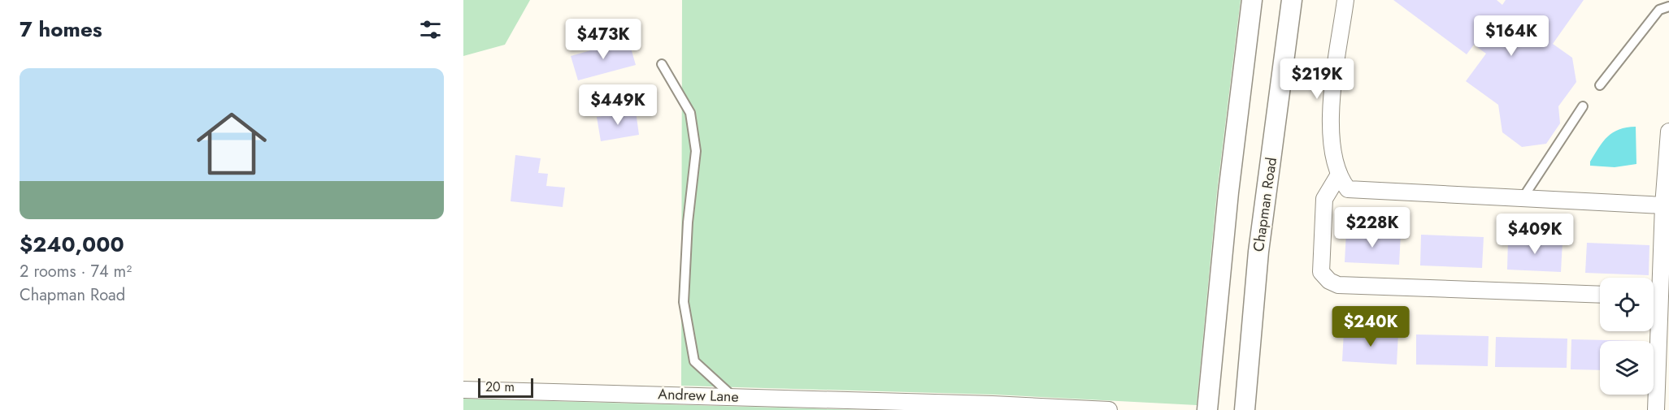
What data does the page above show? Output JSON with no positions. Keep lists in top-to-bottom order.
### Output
{
  "streets": {
    "street": ["Chapman Road", "Andrew Lane"]
  },
  "scale_bar": "20 m",
  "page": {
    "heading": "7 homes",
    "price": [
      "$164K",
      "$473K",
      "$219K",
      "$449K",
      "$228K",
      "$409K",
      "$240K"
    ],
    "list": [
      {
        "name": "$240,000",
        "note": "2 rooms · 74 m² · Chapman Road"
      }
    ],
    "scale": "20 m"
  }
}
